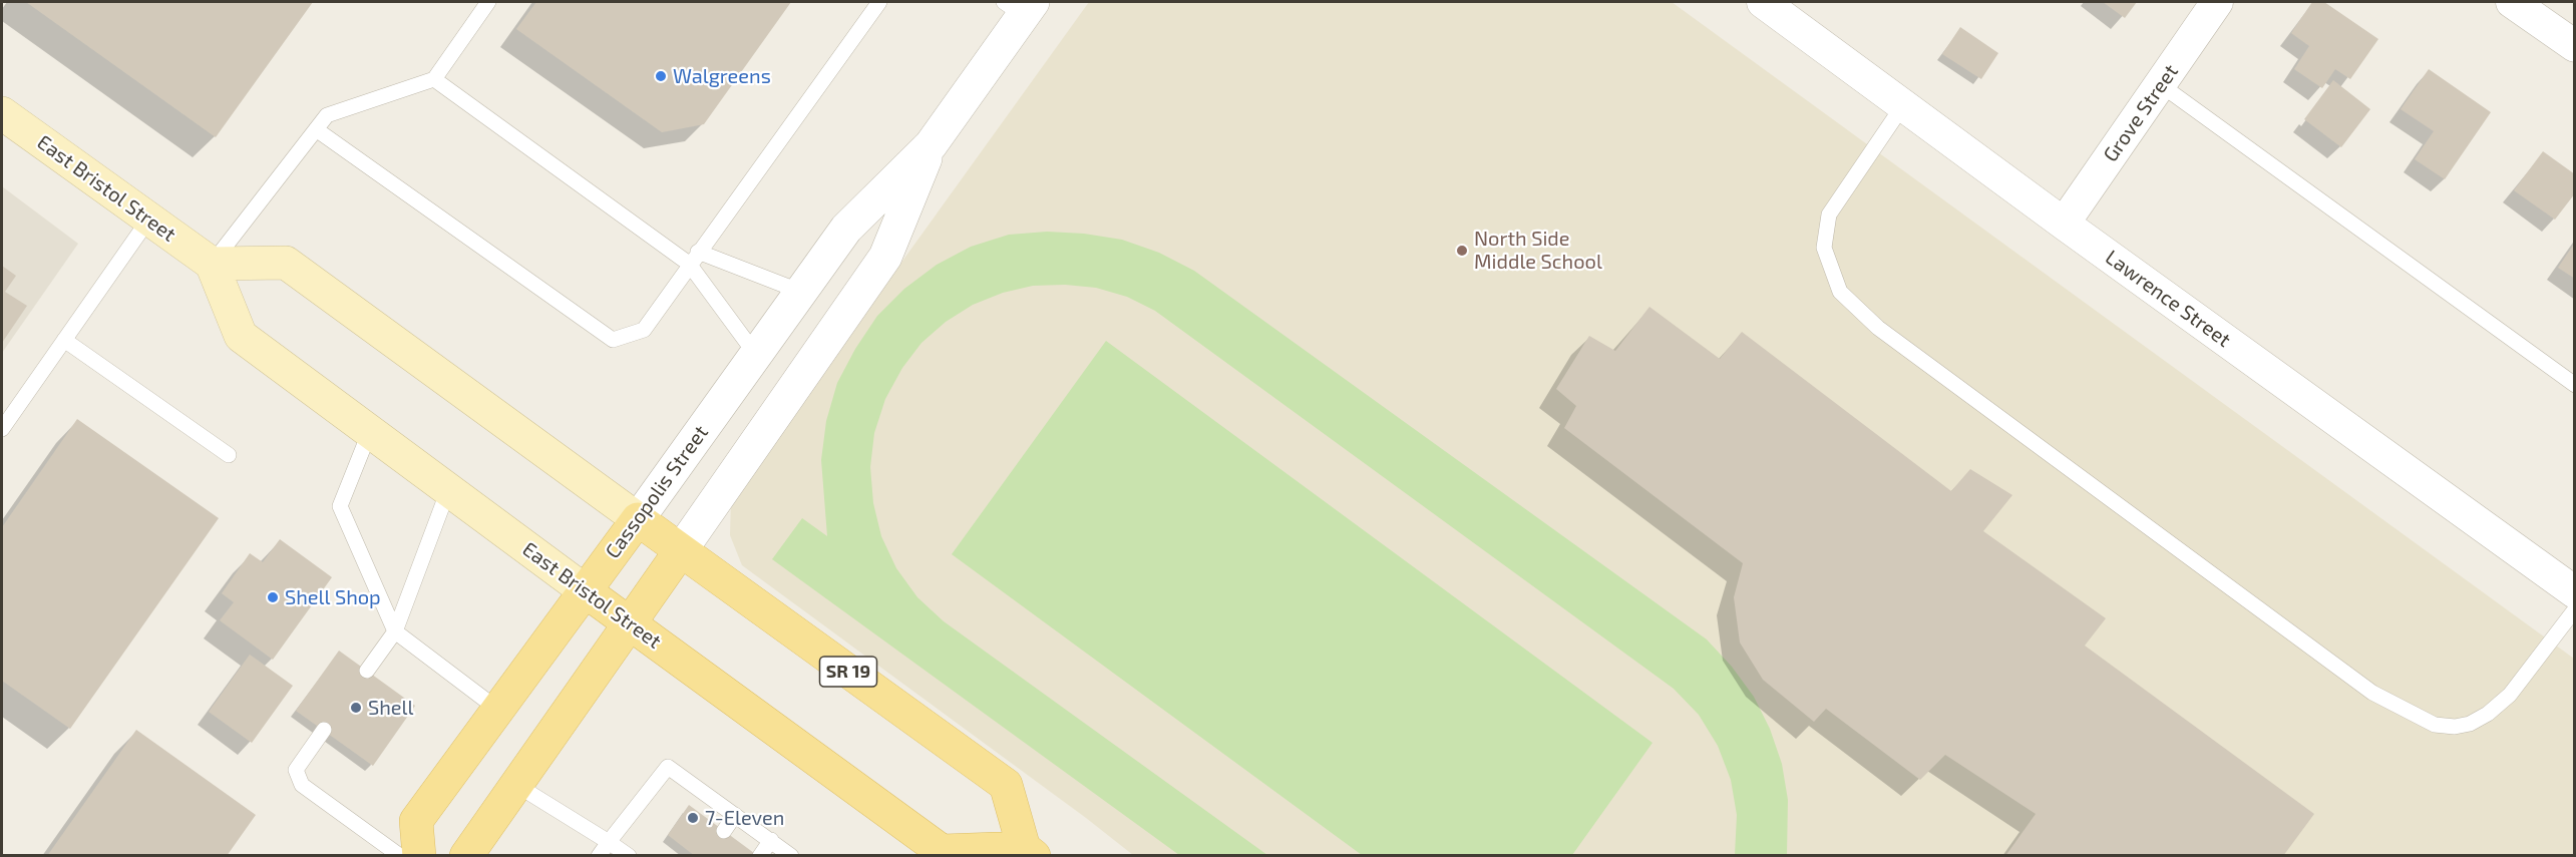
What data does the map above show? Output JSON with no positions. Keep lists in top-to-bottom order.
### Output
{
  "streets": {
    "main road": ["East Bristol Street", "Cassopolis Street", "SR 19"],
    "street": ["Grove Street", "Lawrence Street"]
  },
  "crossings": [
    ["Grove Street", "Lawrence Street"],
    ["East Bristol Street", "Cassopolis Street"]
  ],
  "places": [
    "Walgreens",
    "North Side Middle School",
    "Shell Shop",
    "Shell",
    "7-Eleven"
  ]
}
